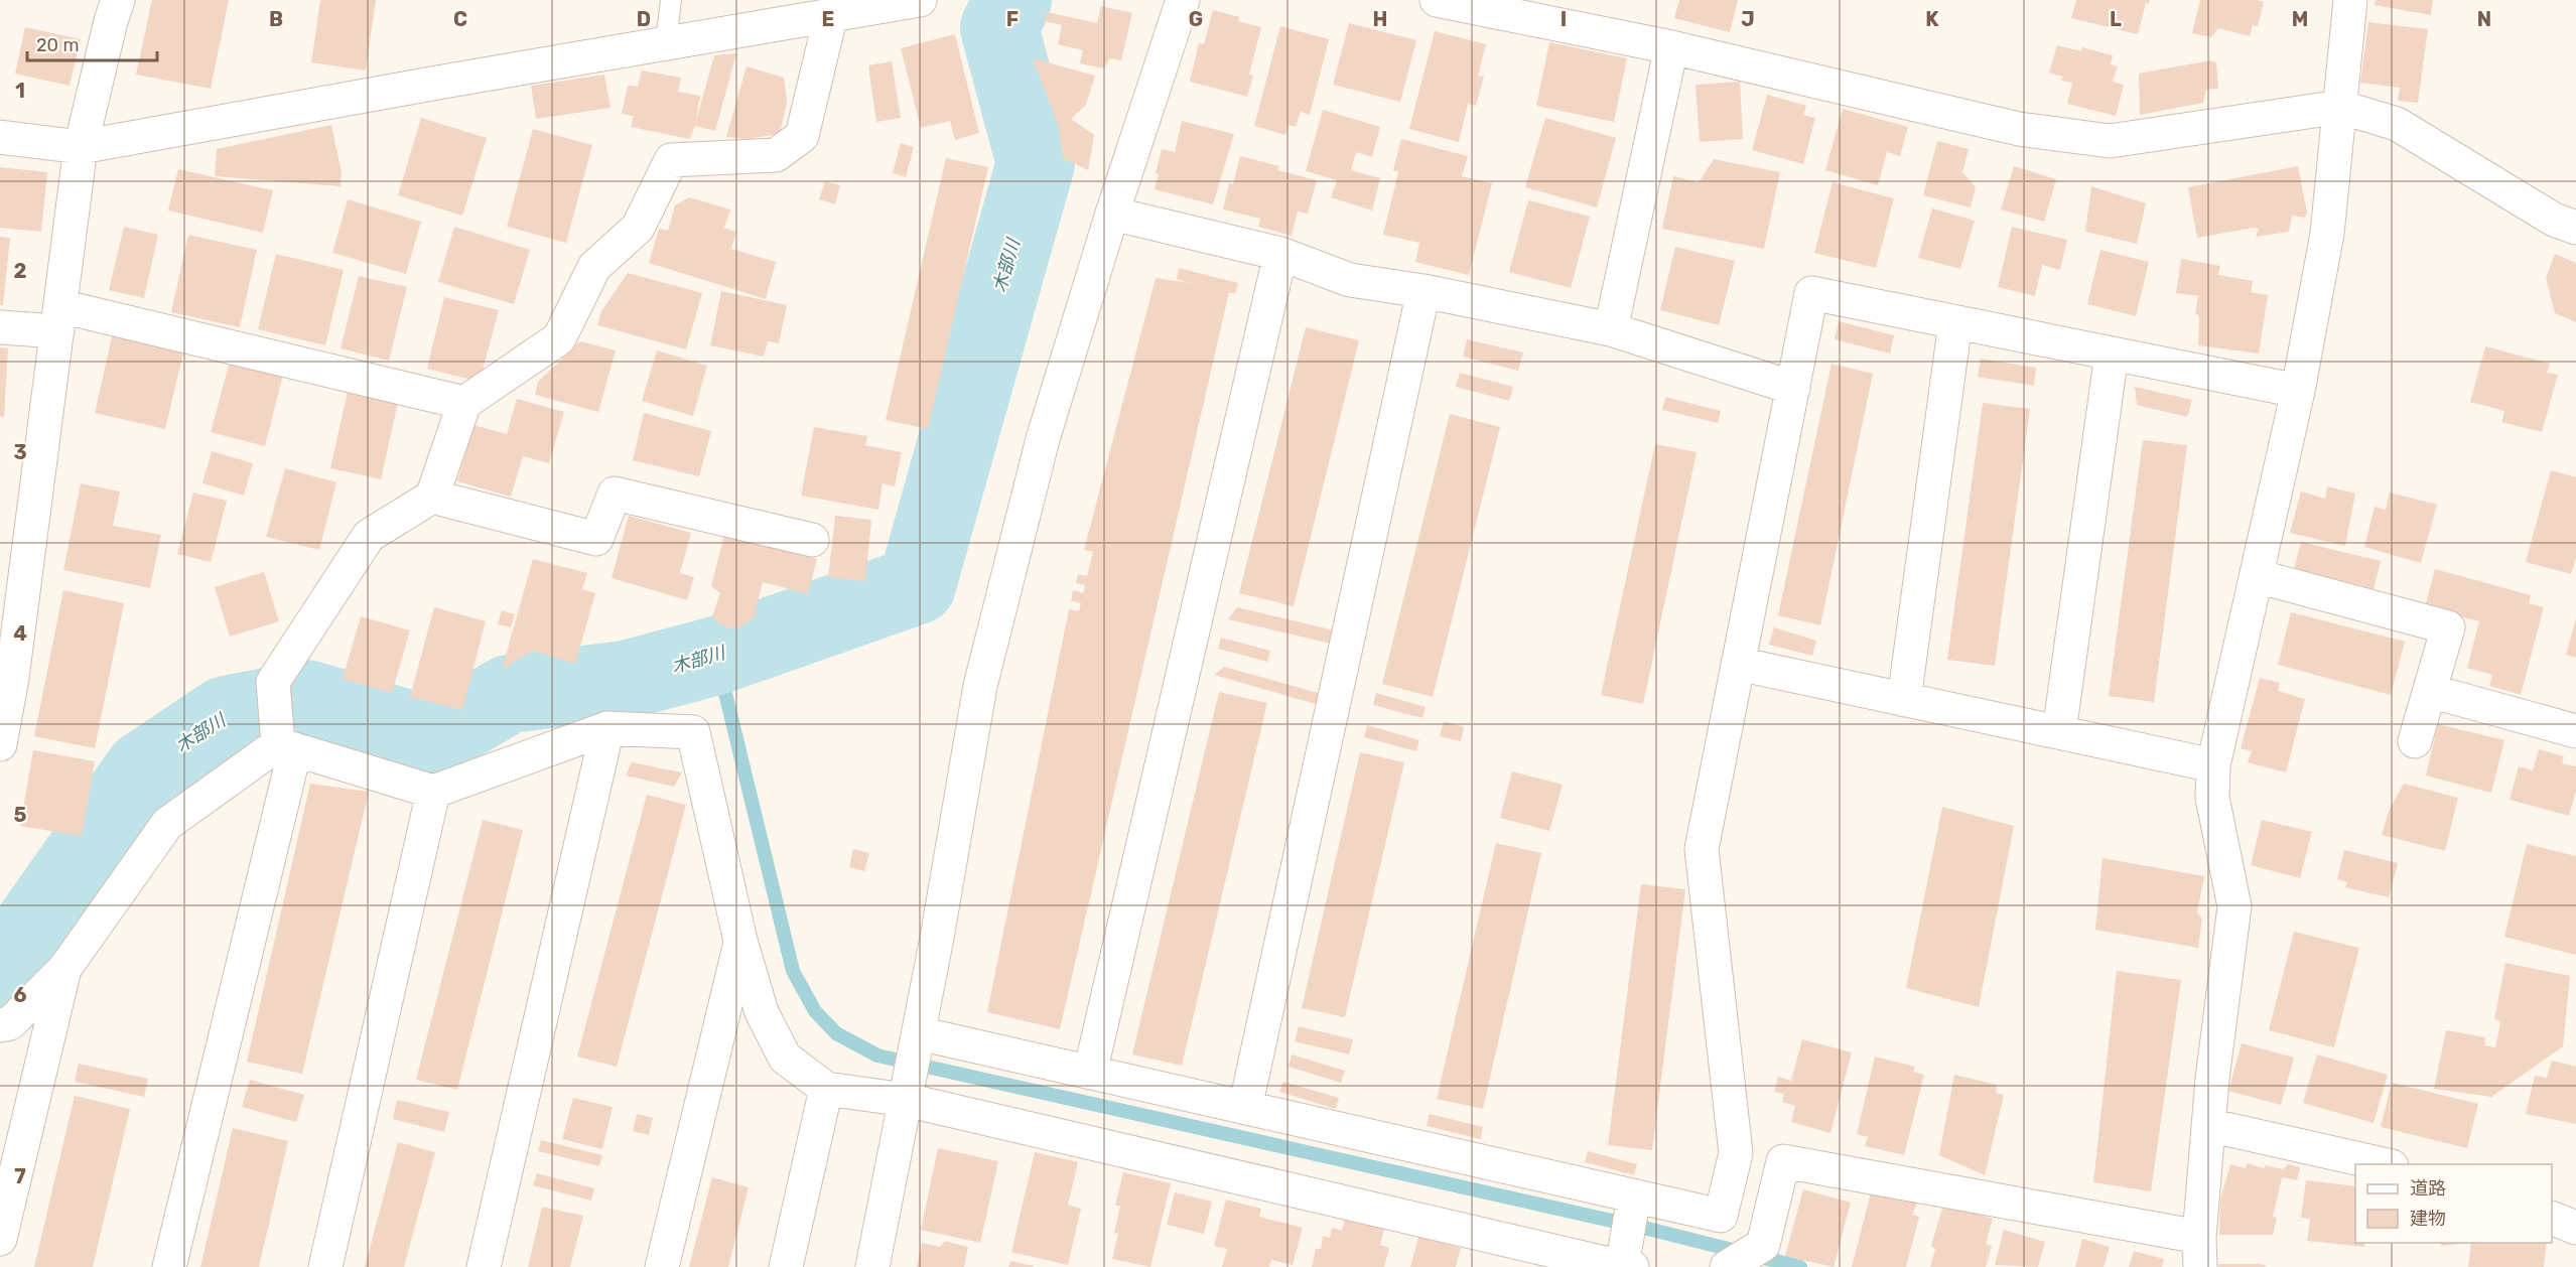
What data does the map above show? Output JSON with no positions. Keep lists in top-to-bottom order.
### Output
{
  "water": ["木部川"],
  "legend": ["道路", "建物"],
  "scale_bar": "20 m",
  "grid": {
    "columns": [
      "B",
      "C",
      "D",
      "E",
      "F",
      "G",
      "H",
      "I",
      "J",
      "K",
      "L",
      "M",
      "N"
    ],
    "rows": [
      "1",
      "2",
      "3",
      "4",
      "5",
      "6",
      "7"
    ]
  }
}
